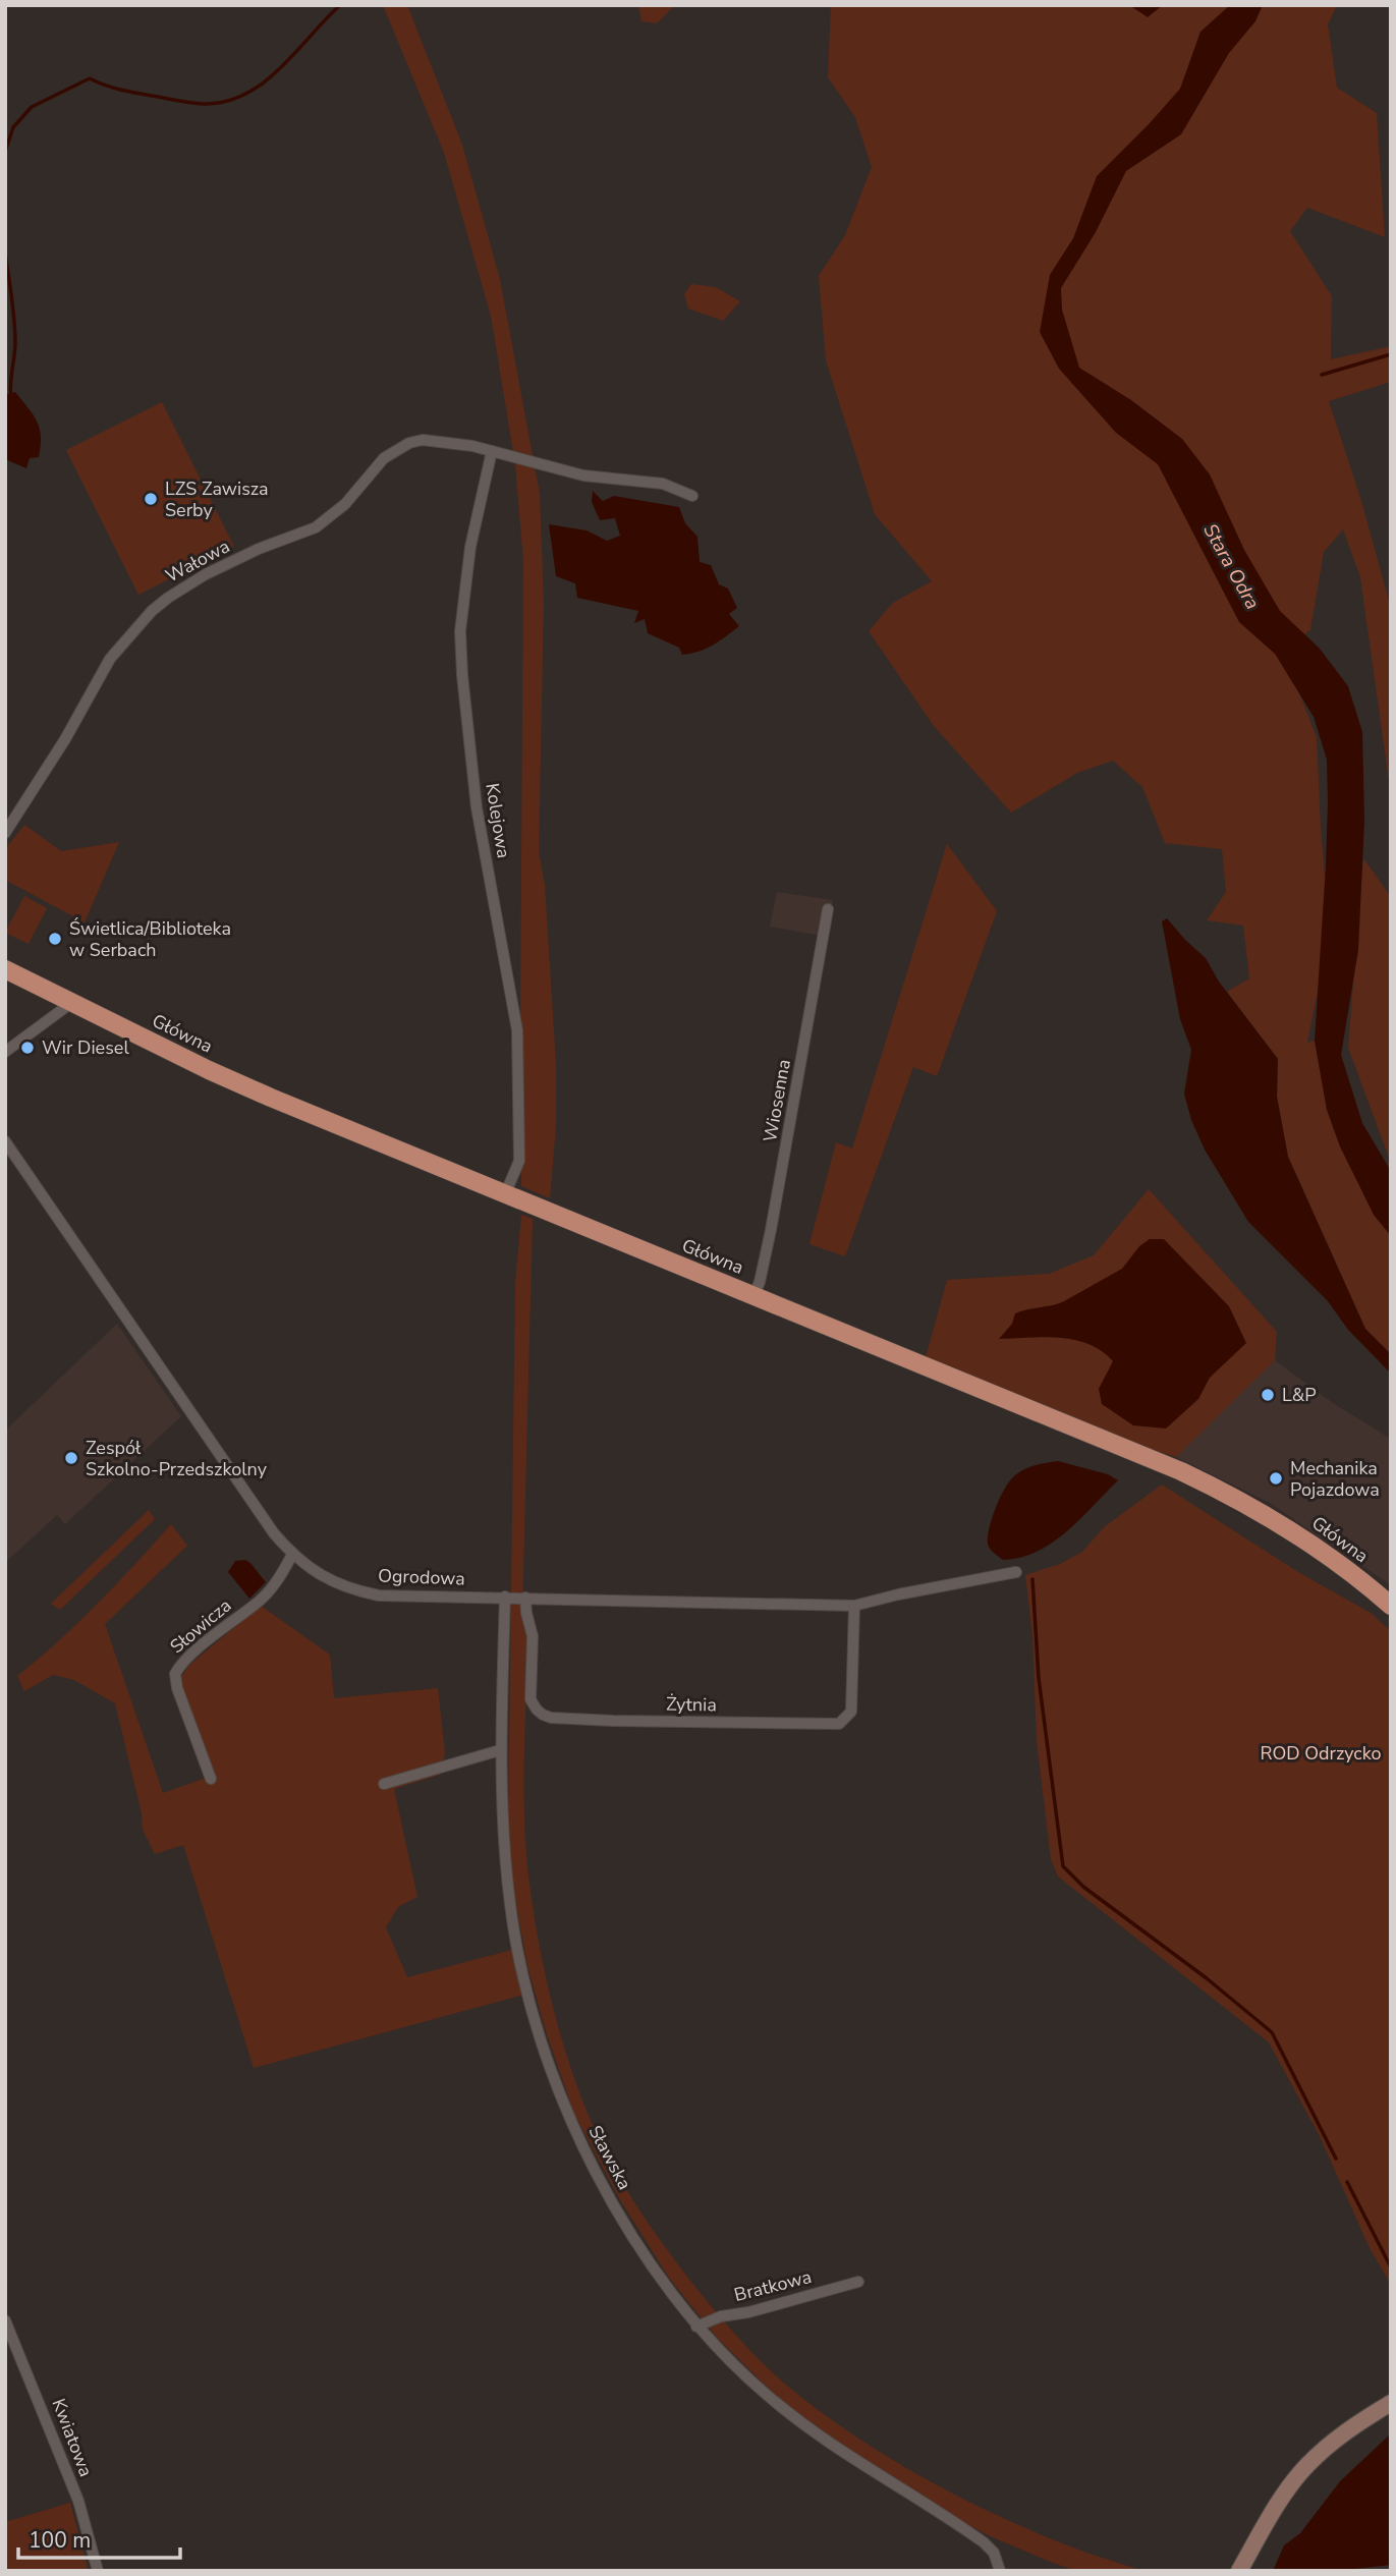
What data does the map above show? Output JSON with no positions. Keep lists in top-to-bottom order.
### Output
{
  "streets": {
    "main road": ["Główna"],
    "street": [
      "Wałowa",
      "Kolejowa",
      "Wiosenna",
      "Ogrodowa",
      "Słowicza",
      "Żytnia",
      "Sławska",
      "Bratkowa",
      "Kwiatowa"
    ]
  },
  "crossings": [
    ["Wałowa", "Kolejowa"],
    ["Kolejowa", "Główna"],
    ["Główna", "Wiosenna"],
    ["Ogrodowa", "Słowicza"],
    ["Ogrodowa", "Żytnia"],
    ["Ogrodowa", "Sławska"],
    ["Sławska", "Bratkowa"]
  ],
  "water": ["Stara Odra"],
  "parks": ["ROD Odrzycko"],
  "places": [
    "LZS Zawisza Serby",
    "Świetlica/Biblioteka w Serbach",
    "Wir Diesel",
    "L&P",
    "Zespół Szkolno-Przedszkolny",
    "Mechanika Pojazdowa"
  ],
  "scale_bar": "100 m"
}
